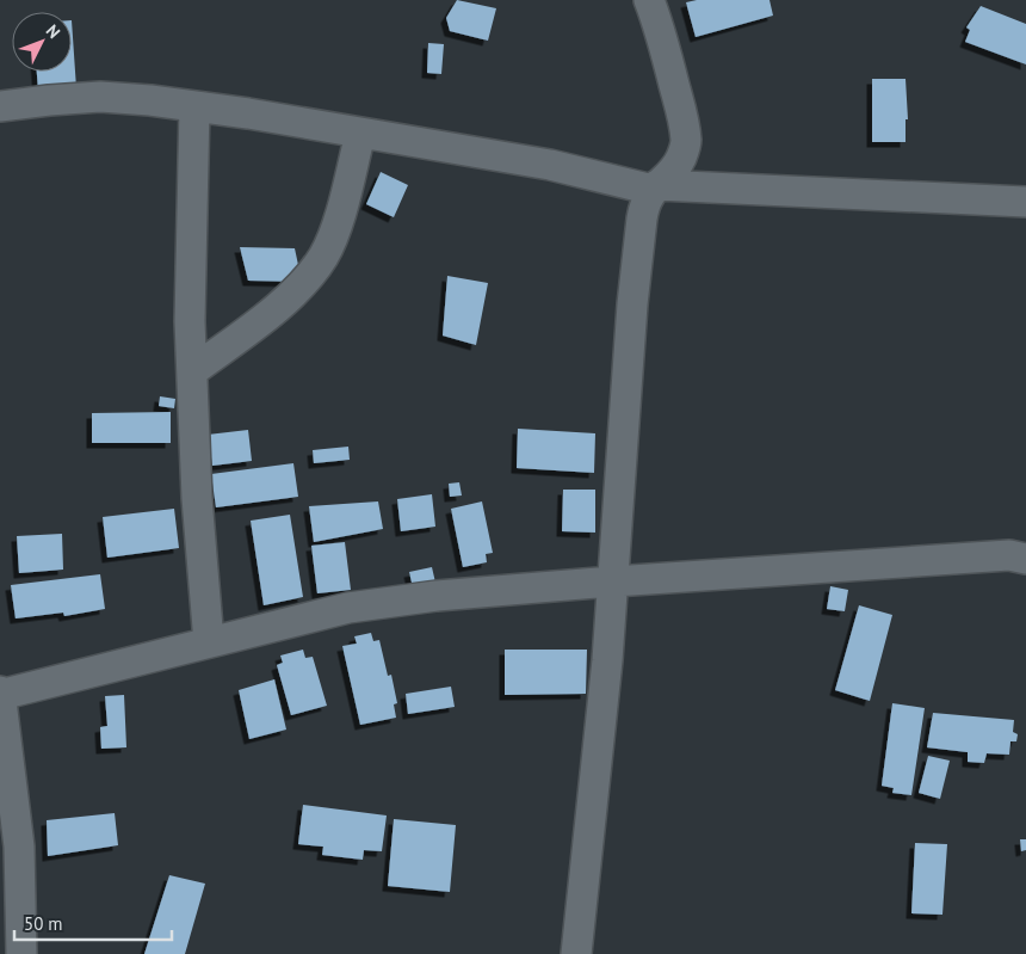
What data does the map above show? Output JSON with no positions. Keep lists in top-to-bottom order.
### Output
{
  "scale_bar": "50 m",
  "north": "top right"
}
